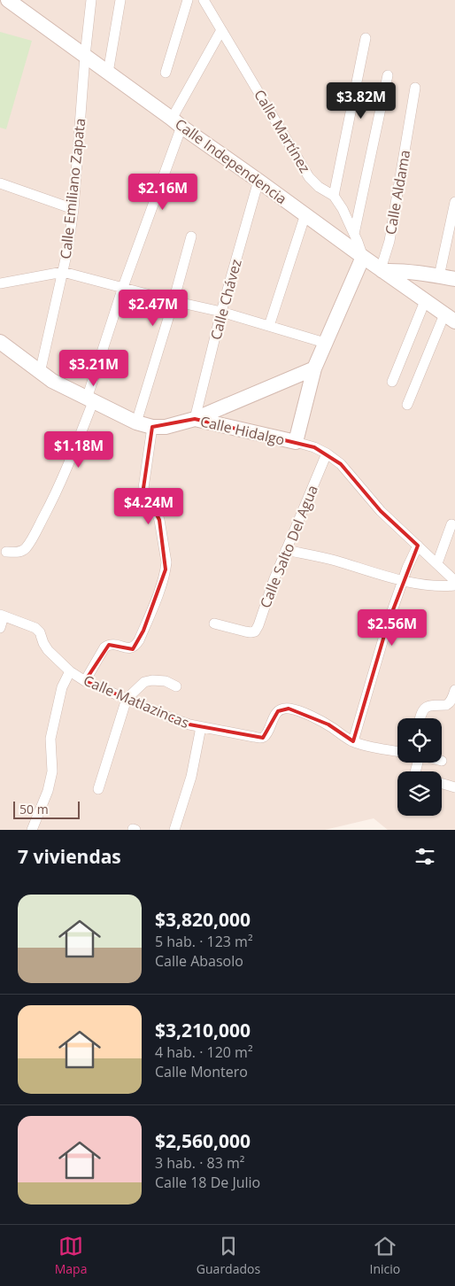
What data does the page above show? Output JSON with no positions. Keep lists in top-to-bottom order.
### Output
{
  "streets": {
    "main road": ["Calle Independencia", "Calle Hidalgo"],
    "street": [
      "Calle Martínez",
      "Calle Emiliano Zapata",
      "Calle Aldama",
      "Calle Chávez",
      "Calle Salto Del Agua",
      "Calle Matlazincas"
    ]
  },
  "crossings": [
    ["Calle Martínez", "Calle Independencia"],
    ["Calle Independencia", "Calle Emiliano Zapata"],
    ["Calle Independencia", "Calle Aldama"],
    ["Calle Independencia", "Calle Chávez"],
    ["Calle Emiliano Zapata", "Calle Hidalgo"],
    ["Calle Chávez", "Calle Hidalgo"],
    ["Calle Hidalgo", "Calle Salto Del Agua"]
  ],
  "scale_bar": "50 m",
  "page": {
    "price": [
      "$3.82M",
      "$2.16M",
      "$2.47M",
      "$3.21M",
      "$1.18M",
      "$4.24M",
      "$2.56M"
    ],
    "scale": "50 m",
    "heading": "7 viviendas",
    "list": [
      {
        "name": "$3,820,000",
        "note": "5 hab. · 123 m² · Calle Abasolo"
      },
      {
        "name": "$3,210,000",
        "note": "4 hab. · 120 m² · Calle Montero"
      },
      {
        "name": "$2,560,000",
        "note": "3 hab. · 83 m² · Calle 18 De Julio"
      }
    ],
    "tabs": ["Mapa", "Guardados", "Inicio"]
  }
}
